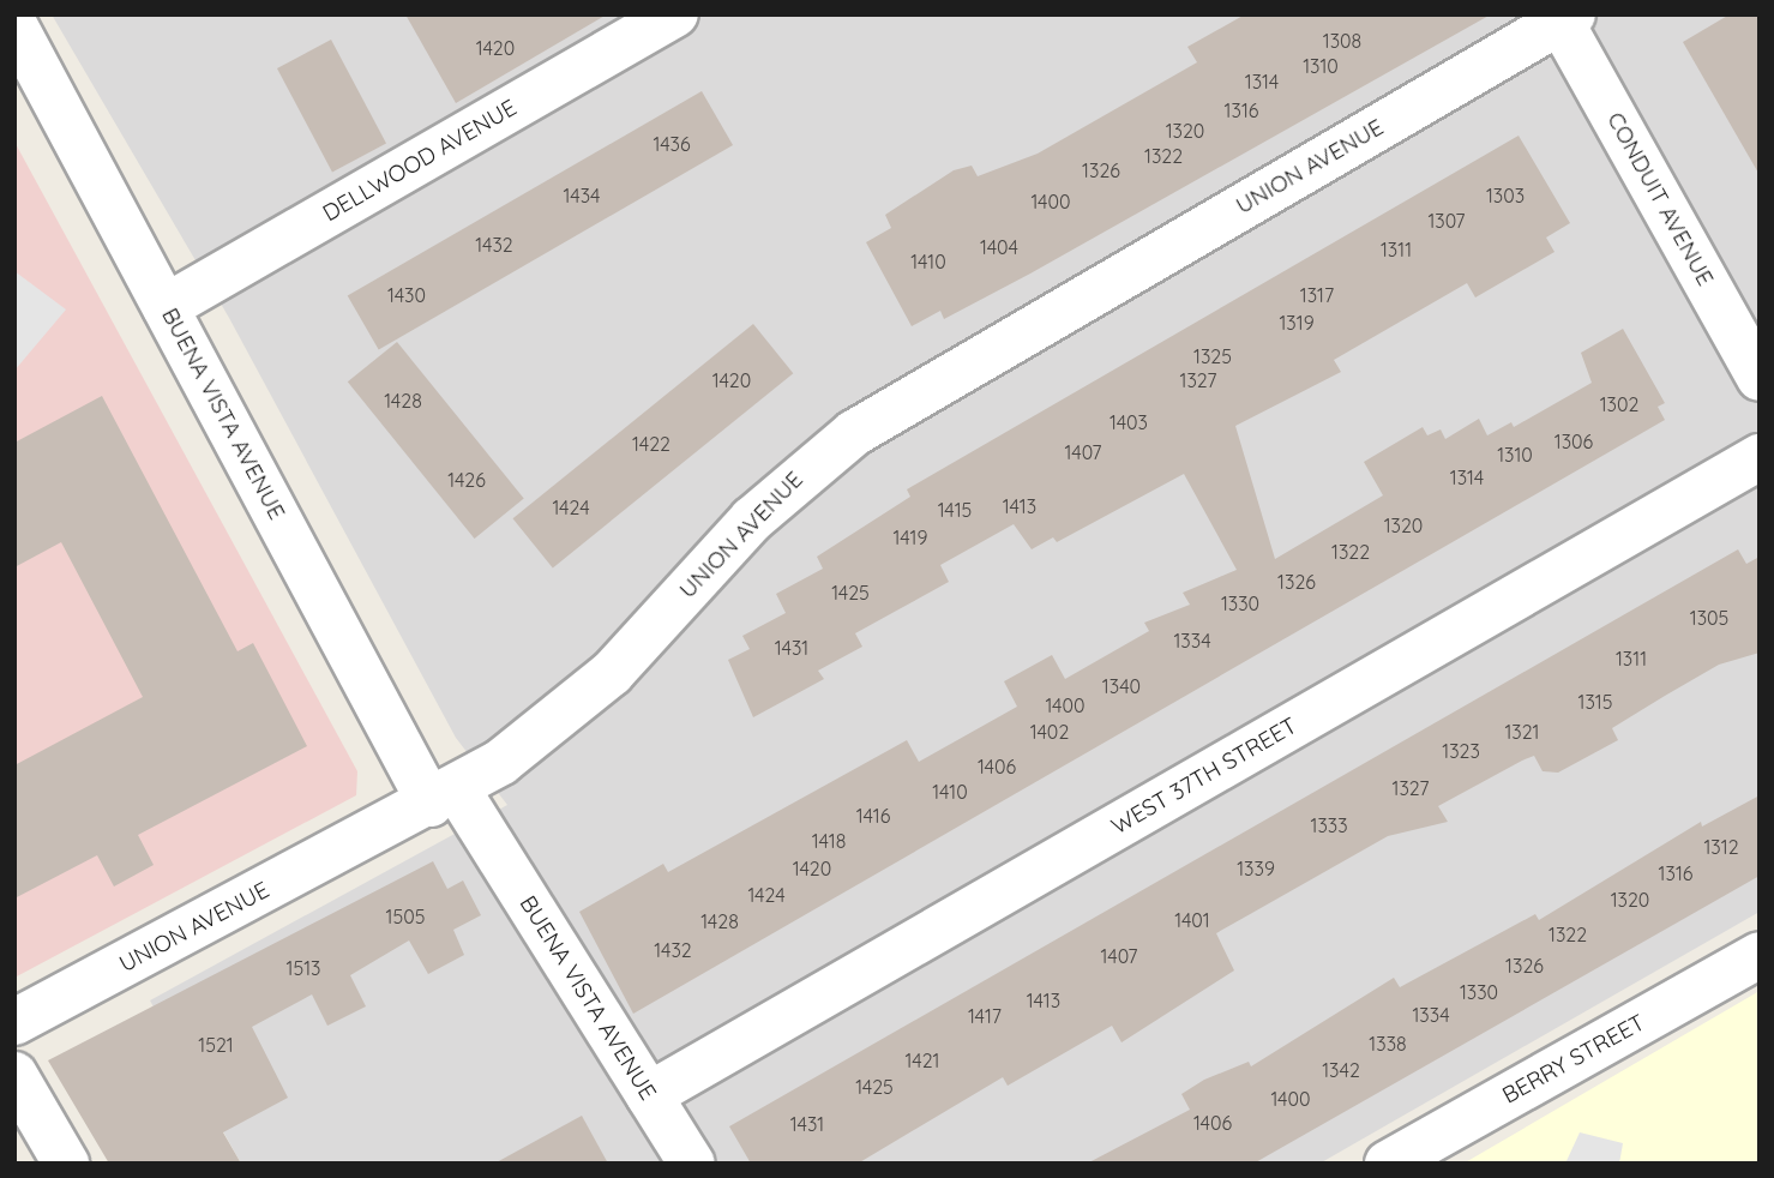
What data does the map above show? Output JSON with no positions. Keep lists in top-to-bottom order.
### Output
{
  "streets": {
    "street": [
      "DELLWOOD AVENUE",
      "UNION AVENUE",
      "CONDUIT AVENUE",
      "BUENA VISTA AVENUE",
      "WEST 37TH STREET",
      "BERRY STREET"
    ]
  },
  "crossings": [
    ["DELLWOOD AVENUE", "BUENA VISTA AVENUE"],
    ["UNION AVENUE", "CONDUIT AVENUE"],
    ["UNION AVENUE", "BUENA VISTA AVENUE"],
    ["BUENA VISTA AVENUE", "WEST 37TH STREET"]
  ],
  "house_numbers": [
    "1308",
    "1420",
    "1310",
    "1314",
    "1316",
    "1320",
    "1436",
    "1322",
    "1326",
    "1434",
    "1303",
    "1400",
    "1307",
    "1432",
    "1404",
    "1311",
    "1410",
    "1430",
    "1317",
    "1319",
    "1325",
    "1420",
    "1327",
    "1428",
    "1302",
    "1403",
    "1306",
    "1422",
    "1407",
    "1310",
    "1314",
    "1426",
    "1413",
    "1424",
    "1415",
    "1320",
    "1419",
    "1322",
    "1326",
    "1425",
    "1330",
    "1305",
    "1334",
    "1431",
    "1311",
    "1340",
    "1315",
    "1400",
    "1402",
    "1321",
    "1323",
    "1406",
    "1327",
    "1410",
    "1416",
    "1333",
    "1418",
    "1312",
    "1420",
    "1339",
    "1316",
    "1424",
    "1320",
    "1505",
    "1401",
    "1428",
    "1322",
    "1432",
    "1407",
    "1326",
    "1513",
    "1330",
    "1413",
    "1334",
    "1417",
    "1338",
    "1521",
    "1421",
    "1342",
    "1425",
    "1400",
    "1406",
    "1431"
  ]
}
